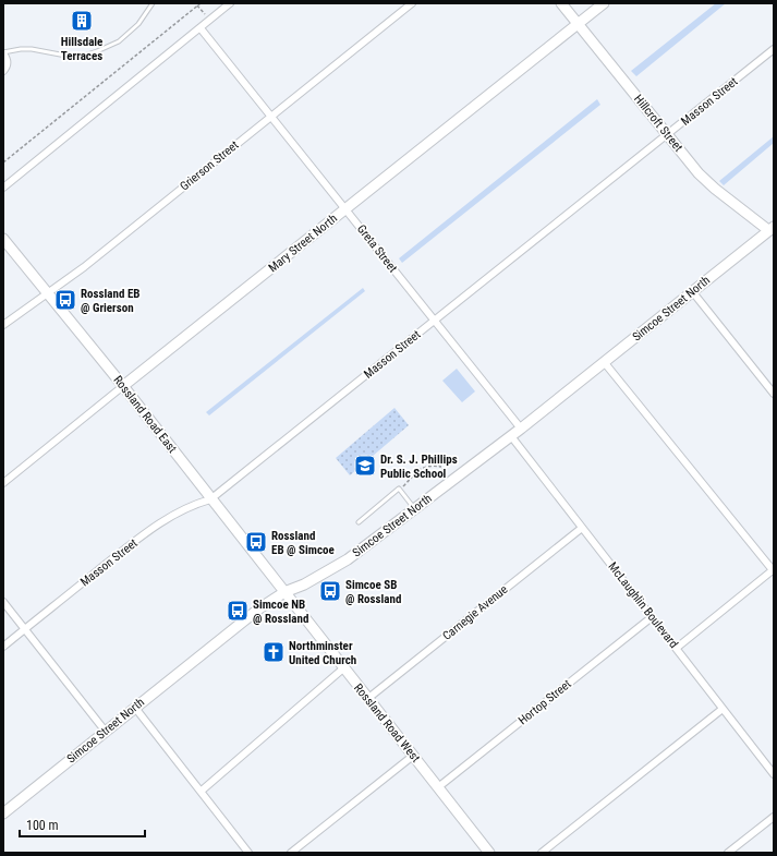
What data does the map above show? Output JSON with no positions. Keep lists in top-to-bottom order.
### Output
{
  "streets": {
    "main road": [
      "Hillcroft Street",
      "Mary Street North",
      "Simcoe Street North",
      "Rossland Road East",
      "Rossland Road West"
    ],
    "street": [
      "Masson Street",
      "Grierson Street",
      "Greta Street",
      "McLaughlin Boulevard",
      "Carnegie Avenue",
      "Hortop Street"
    ]
  },
  "crossings": [
    ["Masson Street", "Hillcroft Street"],
    ["Masson Street", "Greta Street"],
    ["Masson Street", "Rossland Road East"],
    ["Hillcroft Street", "Mary Street North"],
    ["Hillcroft Street", "Simcoe Street North"],
    ["Grierson Street", "Greta Street"],
    ["Grierson Street", "Rossland Road East"],
    ["Mary Street North", "Greta Street"],
    ["Mary Street North", "Rossland Road East"],
    ["Greta Street", "Simcoe Street North"],
    ["Simcoe Street North", "Rossland Road East"],
    ["Simcoe Street North", "McLaughlin Boulevard"],
    ["Simcoe Street North", "Rossland Road West"],
    ["Rossland Road East", "Rossland Road West"],
    ["McLaughlin Boulevard", "Carnegie Avenue"],
    ["McLaughlin Boulevard", "Hortop Street"],
    ["Carnegie Avenue", "Rossland Road West"],
    ["Hortop Street", "Rossland Road West"]
  ],
  "places": {
    "building": ["Hillsdale Terraces"],
    "bus stop": [
      "Rossland EB @ Grierson",
      "Rossland EB @ Simcoe",
      "Simcoe SB @ Rossland",
      "Simcoe NB @ Rossland"
    ],
    "school or university": ["Dr. S. J. Phillips Public School"],
    "church": ["Northminster United Church"]
  },
  "scale_bar": "100 m"
}
